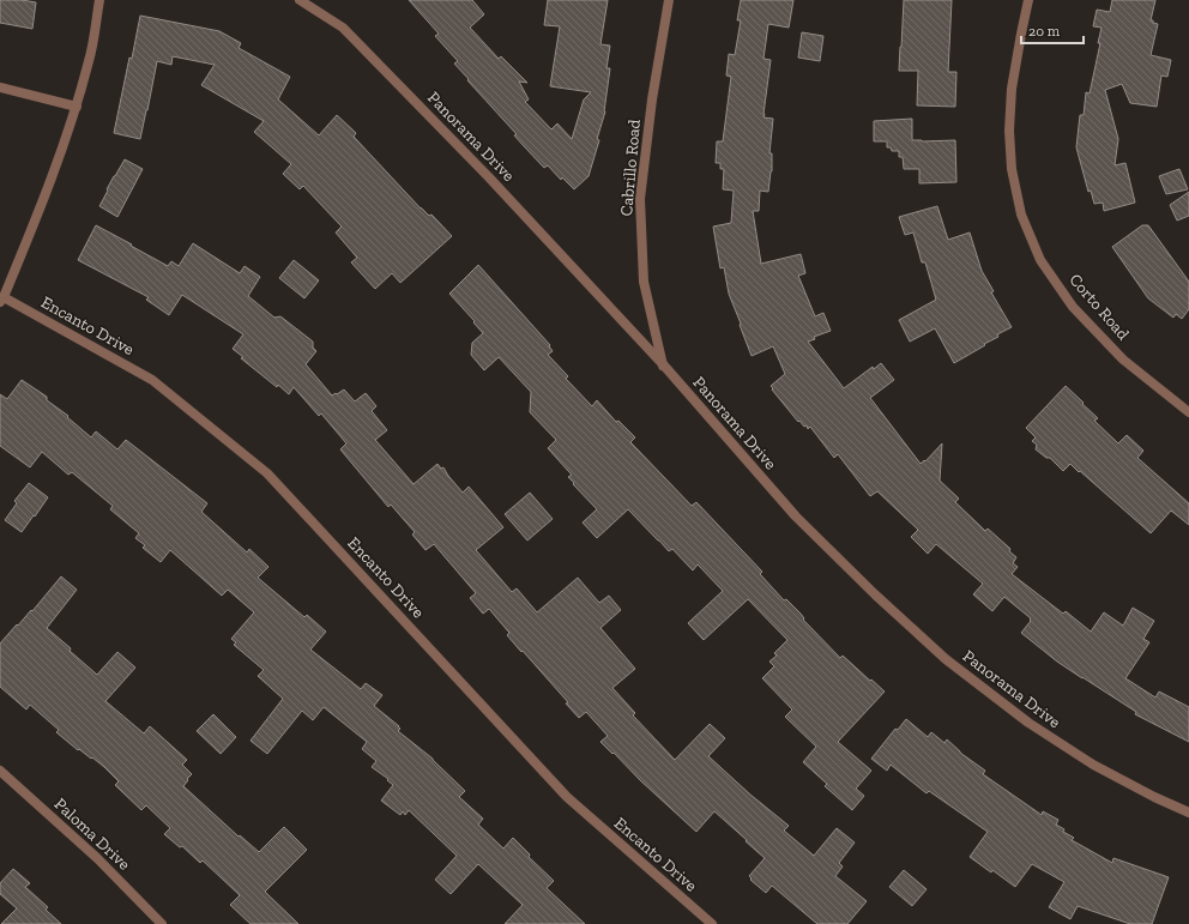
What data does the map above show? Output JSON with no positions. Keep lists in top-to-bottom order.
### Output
{
  "streets": {
    "street": [
      "Panorama Drive",
      "Cabrillo Road",
      "Corto Road",
      "Encanto Drive",
      "Paloma Drive"
    ]
  },
  "crossings": [
    ["Panorama Drive", "Cabrillo Road"]
  ],
  "scale_bar": "20 m"
}
